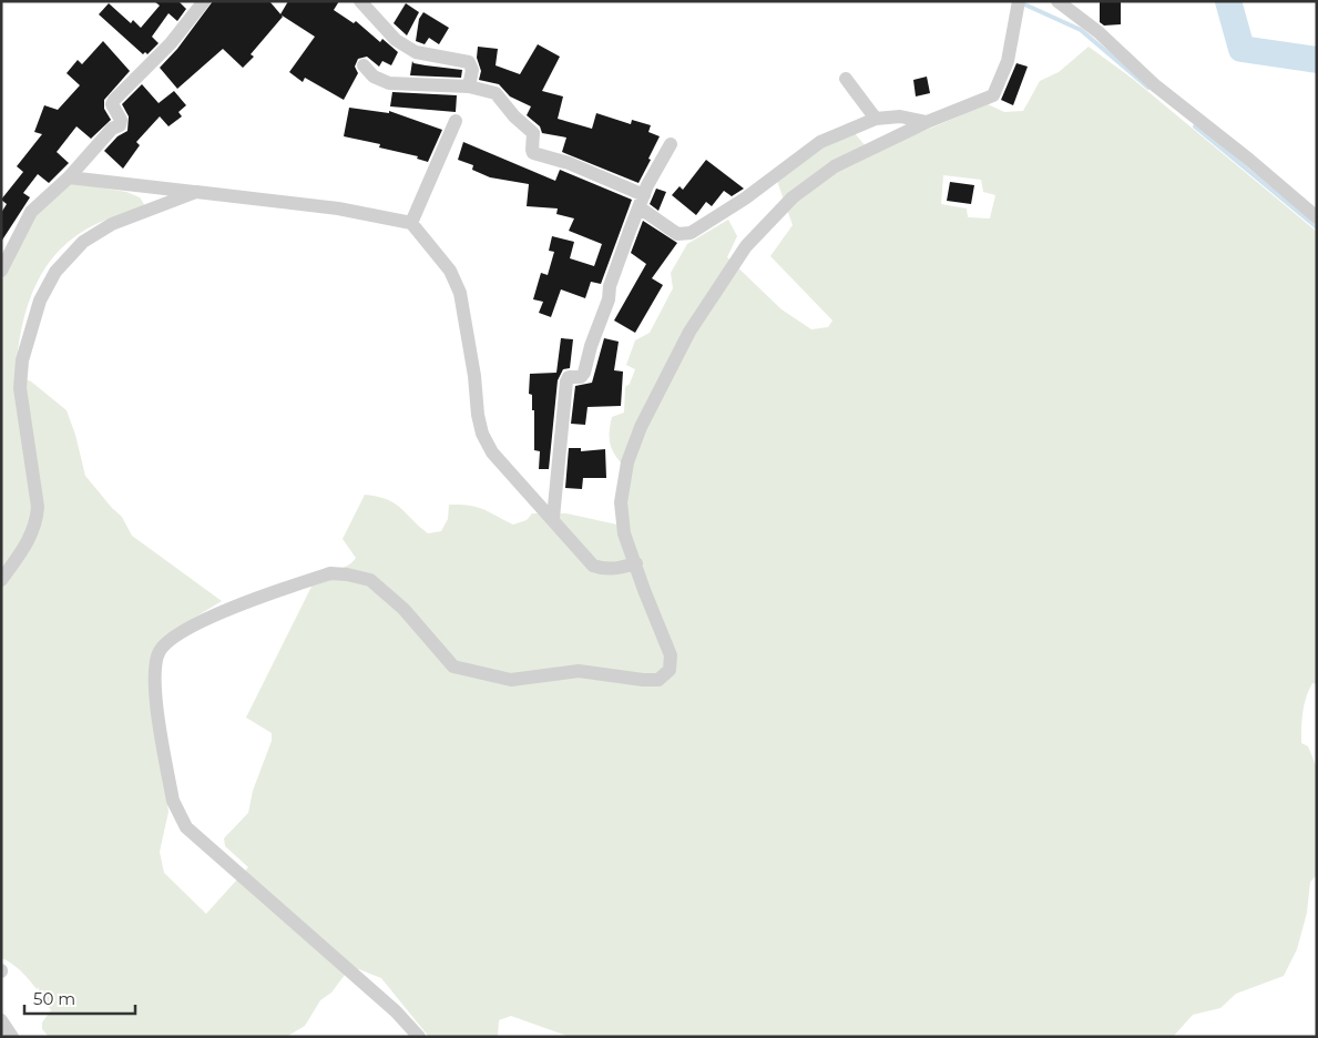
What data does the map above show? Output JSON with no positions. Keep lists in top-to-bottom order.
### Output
{
  "scale_bar": "50 m"
}
